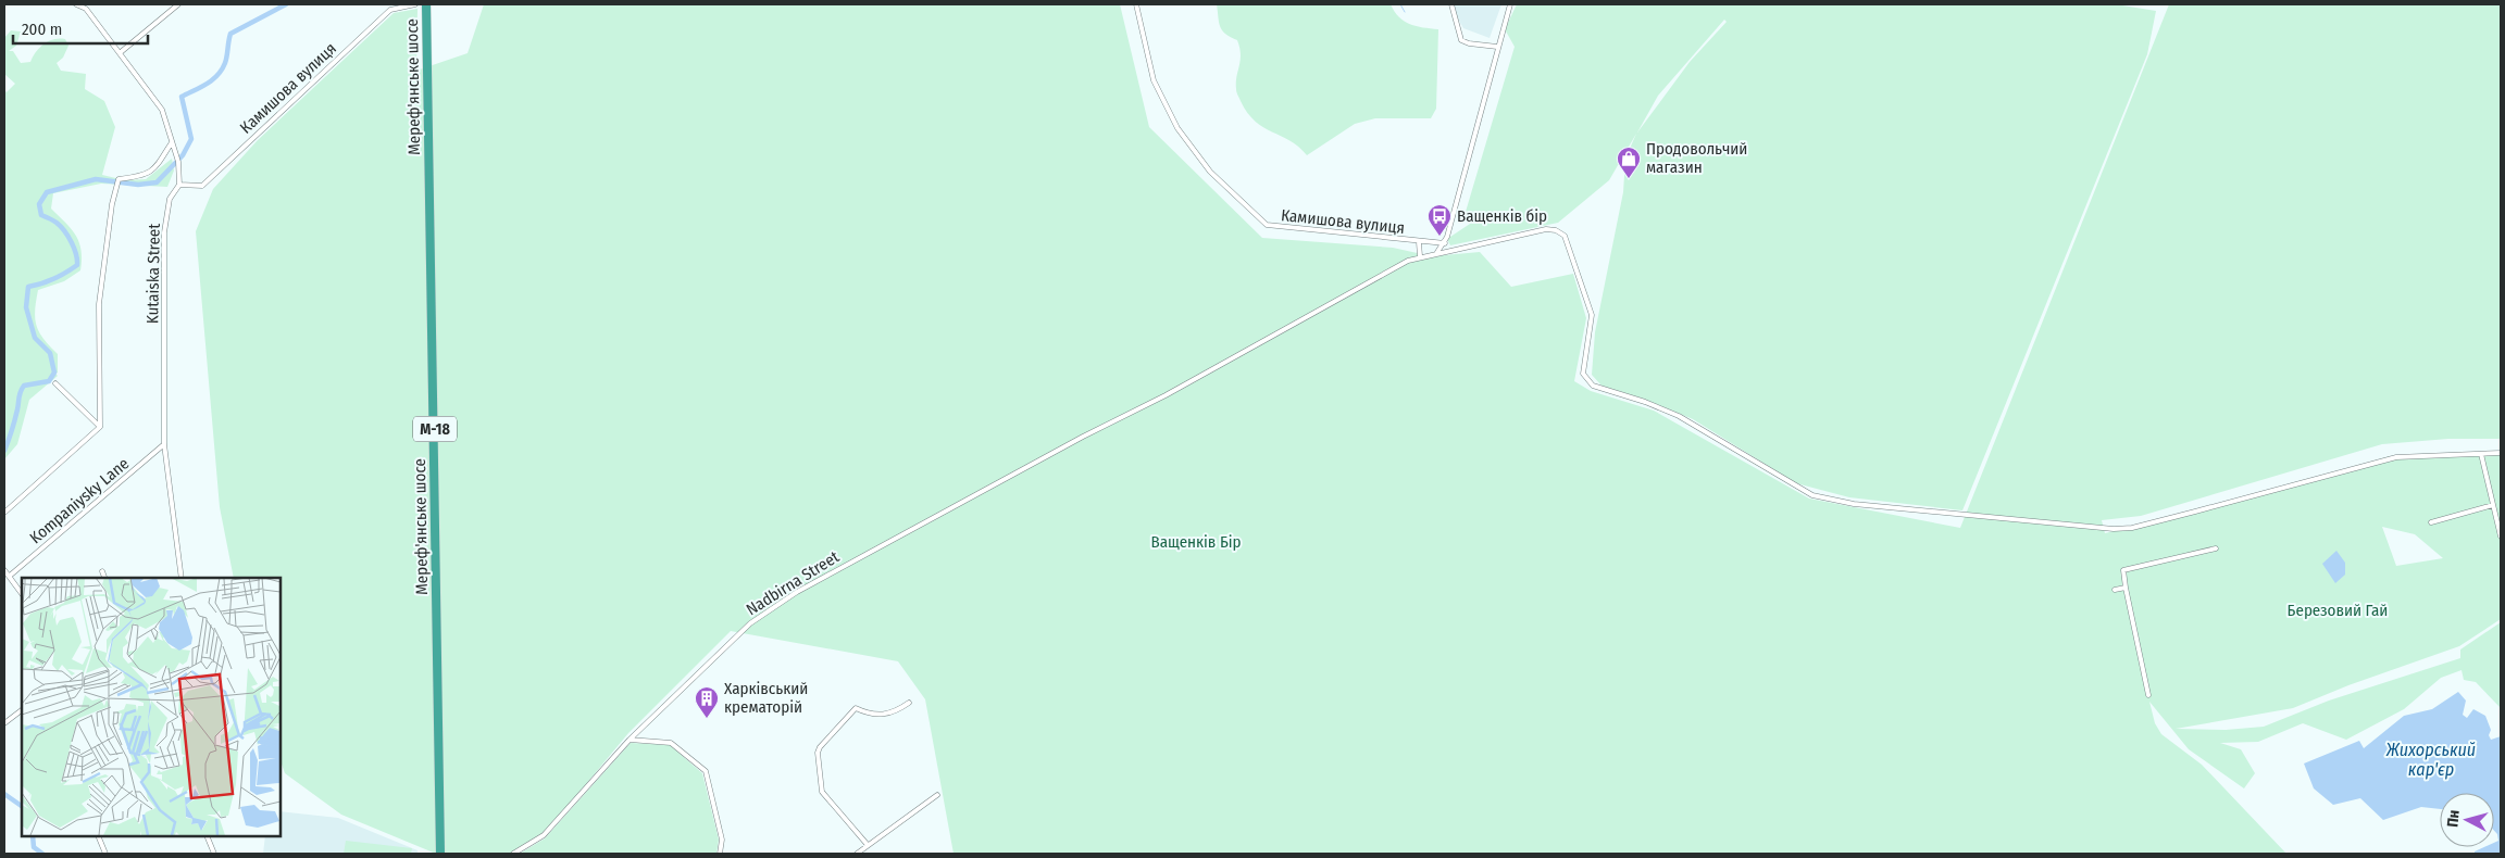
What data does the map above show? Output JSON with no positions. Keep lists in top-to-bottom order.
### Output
{
  "streets": {
    "highway": ["Мереф'янське шосе", "М-18"],
    "street": [
      "Камишова вулиця",
      "Kutaiska Street",
      "Kompaniysky Lane",
      "Nadbirna Street"
    ]
  },
  "crossings": [
    ["Камишова вулиця", "Kutaiska Street"],
    ["Kutaiska Street", "Kompaniysky Lane"]
  ],
  "water": ["Жихорський кар'єр"],
  "parks": ["Ващенків Бір", "Березовий Гай"],
  "places": {
    "shop": ["Продовольчий магазин"],
    "bus stop": ["Ващенків бір"],
    "building": ["Харківський крематорій"]
  },
  "scale_bar": "200 m",
  "north": "left"
}
